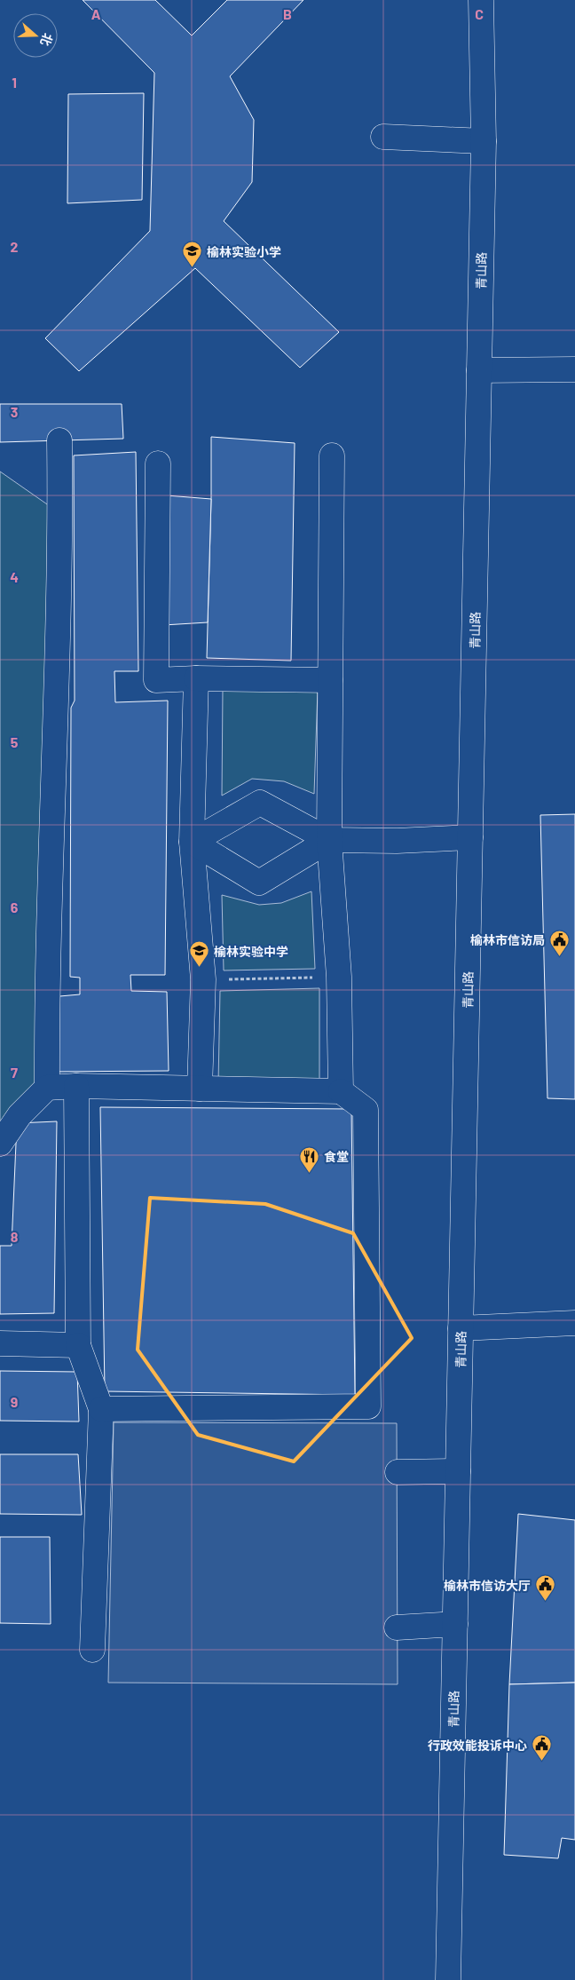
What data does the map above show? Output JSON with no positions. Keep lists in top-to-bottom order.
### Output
{
  "streets": {
    "street": ["青山路"]
  },
  "places": {
    "school or university": ["榆林实验小学", "榆林实验中学"],
    "public building": ["榆林市信访局", "榆林市信访大厅", "行政效能投诉中心"],
    "restaurant": ["食堂"]
  },
  "north": "right",
  "grid": {
    "columns": ["A", "B", "C"],
    "rows": [
      "1",
      "2",
      "3",
      "4",
      "5",
      "6",
      "7",
      "8",
      "9"
    ]
  }
}
